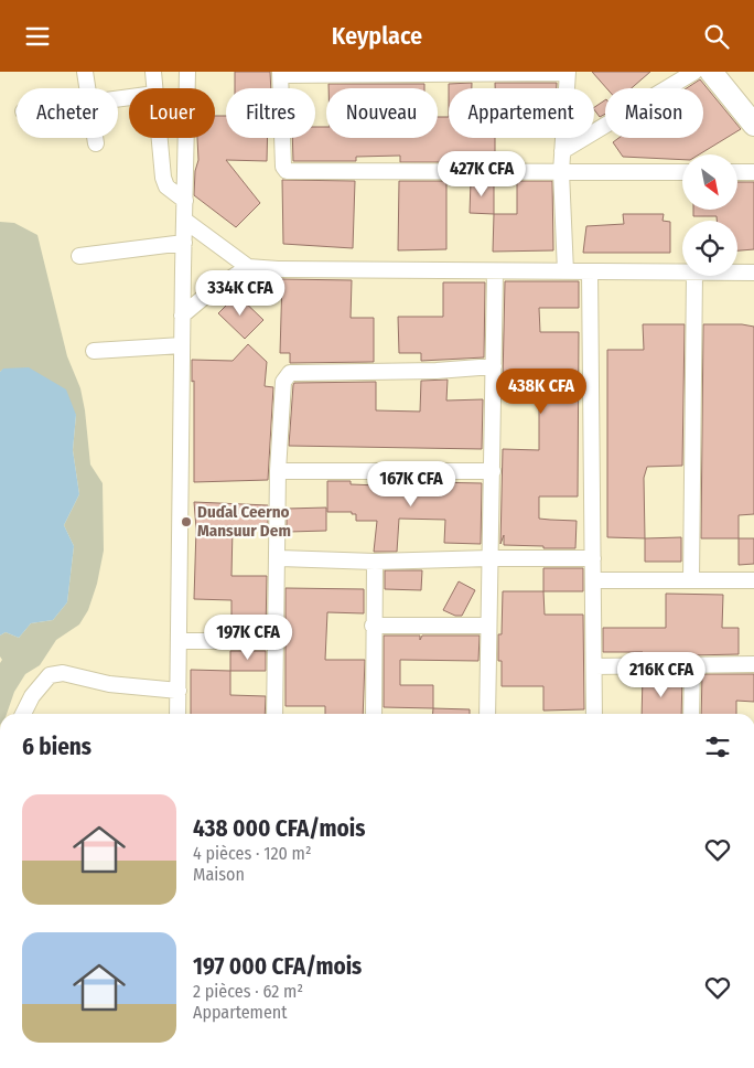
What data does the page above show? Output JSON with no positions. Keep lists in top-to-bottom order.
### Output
{
  "places": ["Duɗal Ceerno Mansuur Dem"],
  "north": "bottom right",
  "page": {
    "header": "Keyplace",
    "chip": [
      "Acheter",
      "Louer",
      "Filtres",
      "Nouveau",
      "Appartement",
      "Maison"
    ],
    "price": [
      "427K CFA",
      "334K CFA",
      "438K CFA",
      "167K CFA",
      "197K CFA",
      "216K CFA"
    ],
    "heading": "6 biens",
    "list": [
      {
        "name": "438 000 CFA/mois",
        "note": "4 pièces · 120 m² · Maison"
      },
      {
        "name": "197 000 CFA/mois",
        "note": "2 pièces · 62 m² · Appartement"
      }
    ]
  }
}
